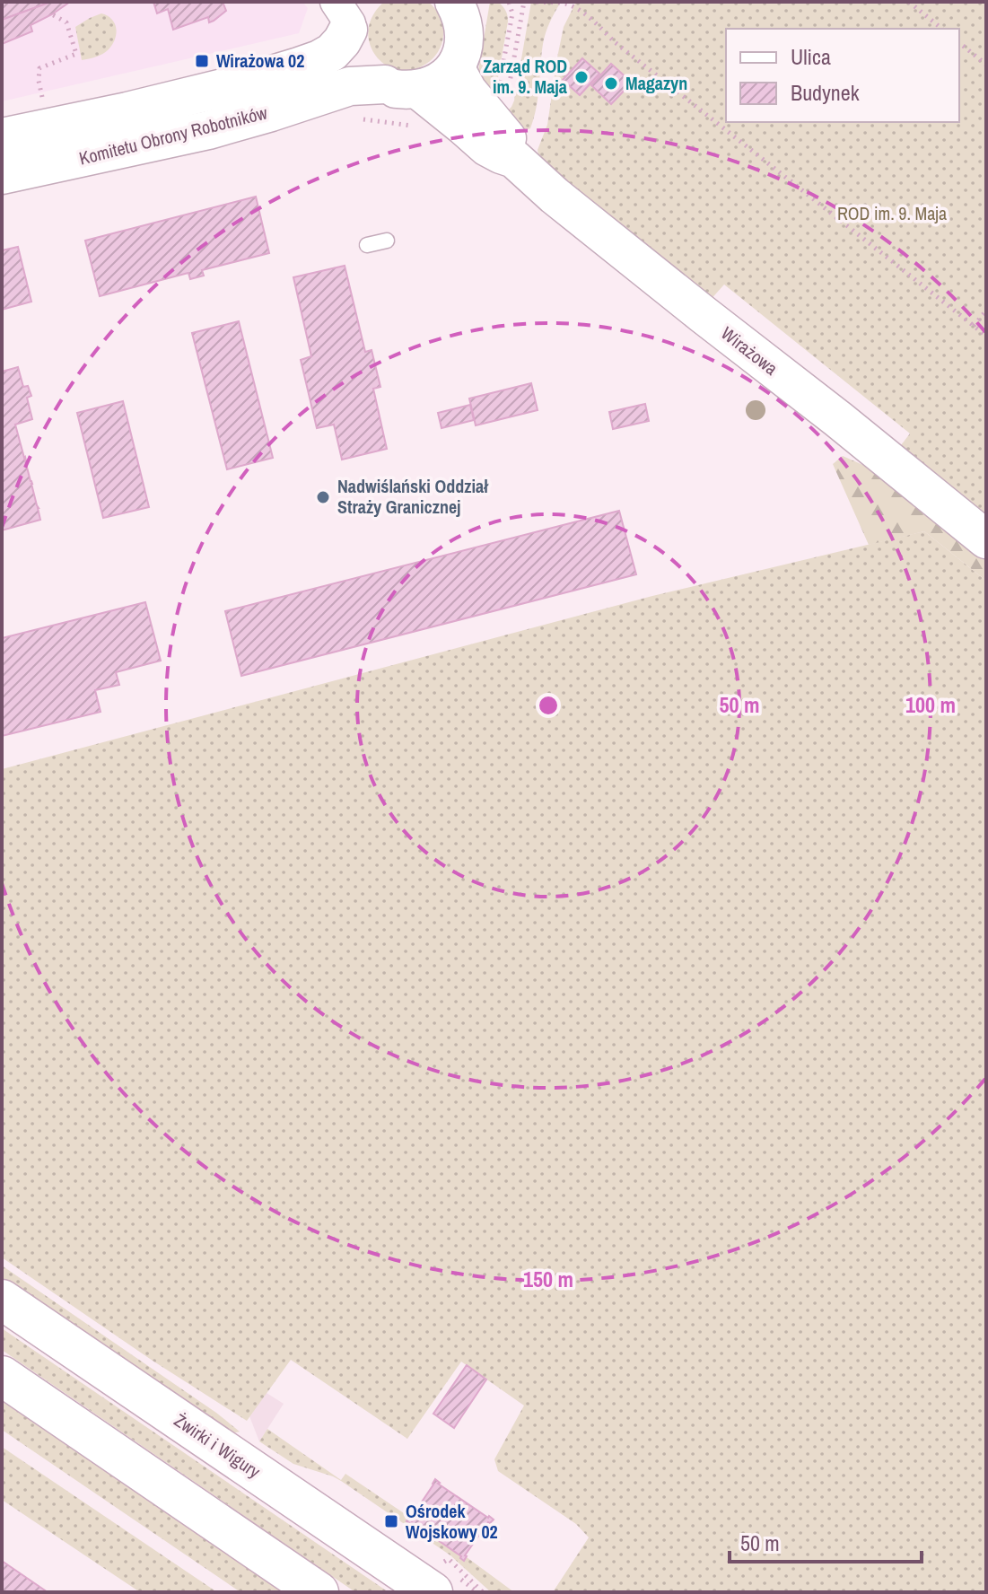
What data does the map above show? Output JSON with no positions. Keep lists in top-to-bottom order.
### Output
{
  "streets": {
    "main road": ["Żwirki i Wigury"],
    "street": ["Komitetu Obrony Robotników", "Wirażowa"]
  },
  "crossings": [
    ["Komitetu Obrony Robotników", "Wirażowa"]
  ],
  "parks": ["ROD im. 9. Maja"],
  "places": {
    "transit": ["Wirażowa 02", "Ośrodek Wojskowy 02"],
    "other": ["Zarząd ROD im. 9. Maja", "Magazyn", "Nadwiślański Oddział Straży Granicznej"]
  },
  "legend": ["Ulica", "Budynek"],
  "scale_bar": "50 m",
  "rings": ["50 m", "100 m", "150 m"]
}
